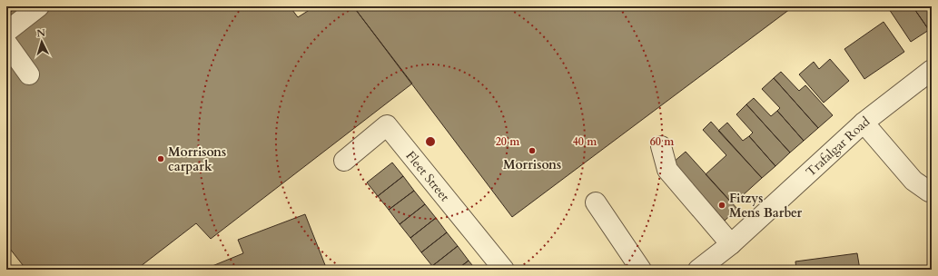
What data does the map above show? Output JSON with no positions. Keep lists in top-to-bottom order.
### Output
{
  "streets": {
    "street": ["Trafalgar Road", "Fleet Street"]
  },
  "places": ["Morrisons", "Morrisons carpark", "Fitzys Mens Barber"],
  "north": "top",
  "rings": ["20 m", "40 m", "60 m"]
}
